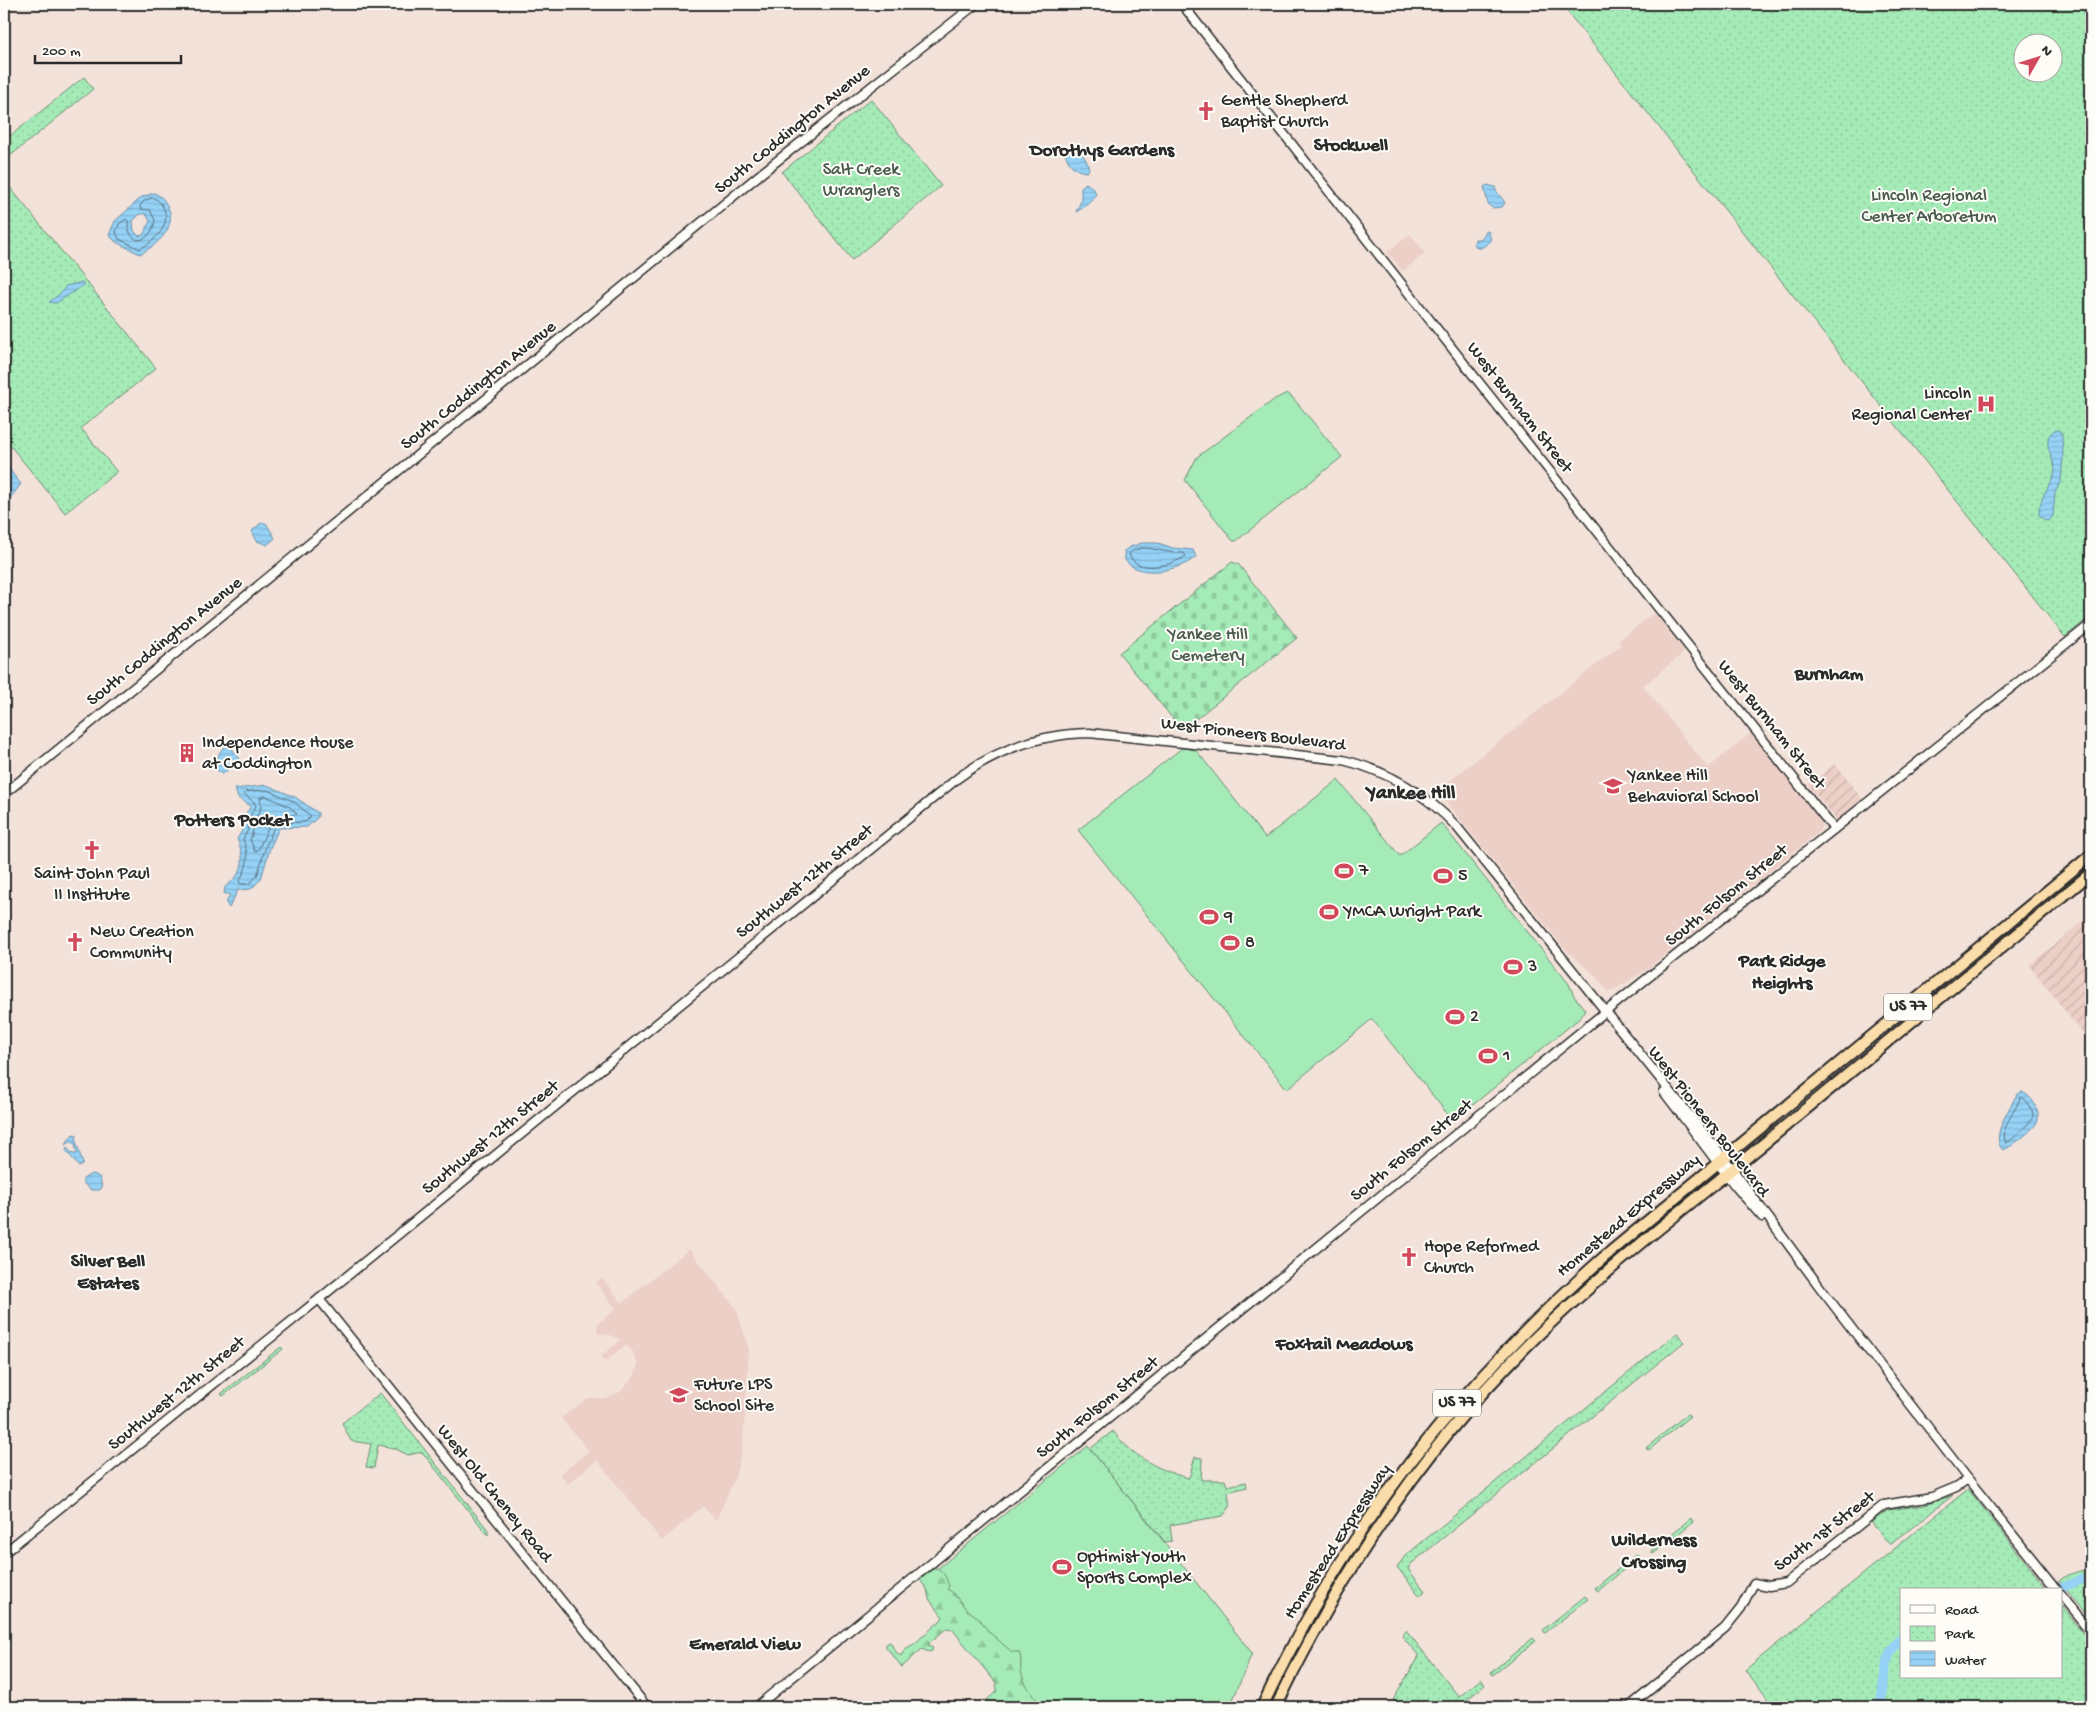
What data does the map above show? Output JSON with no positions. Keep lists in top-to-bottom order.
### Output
{
  "streets": {
    "highway": ["US 77", "Homestead Expressway"],
    "street": [
      "South Coddington Avenue",
      "West Burnham Street",
      "West Pioneers Boulevard",
      "Southwest 12th Street",
      "South Folsom Street",
      "West Old Cheney Road",
      "South 1st Street"
    ]
  },
  "crossings": [
    ["West Burnham Street", "South Folsom Street"],
    ["West Pioneers Boulevard", "Southwest 12th Street"],
    ["West Pioneers Boulevard", "South Folsom Street"],
    ["West Pioneers Boulevard", "Homestead Expressway"],
    ["West Pioneers Boulevard", "South 1st Street"],
    ["Southwest 12th Street", "West Old Cheney Road"]
  ],
  "districts": [
    "Stockwell",
    "Dorothys Gardens",
    "Burnham",
    "Yankee Hill",
    "Potters Pocket",
    "Park Ridge Heights",
    "Silver Bell Estates",
    "Foxtail Meadows",
    "Wilderness Crossing",
    "Emerald View"
  ],
  "parks": ["Salt Creek Wranglers", "Lincoln Regional Center Arboretum", "Yankee Hill Cemetery"],
  "places": {
    "church": [
      "Gentle Shepherd Baptist Church",
      "Saint John Paul II Institute",
      "New Creation Community",
      "Hope Reformed Church"
    ],
    "hospital": ["Lincoln Regional Center"],
    "building": ["Independence House at Coddington"],
    "school or university": ["Yankee Hill Behavioral School", "Future LPS School Site"],
    "sports": [
      "7",
      "5",
      "YMCA Wright Park",
      "9",
      "8",
      "3",
      "2",
      "1",
      "Optimist Youth Sports Complex"
    ]
  },
  "legend": ["Road", "Park", "Water"],
  "scale_bar": "200 m",
  "north": "top right"
}
